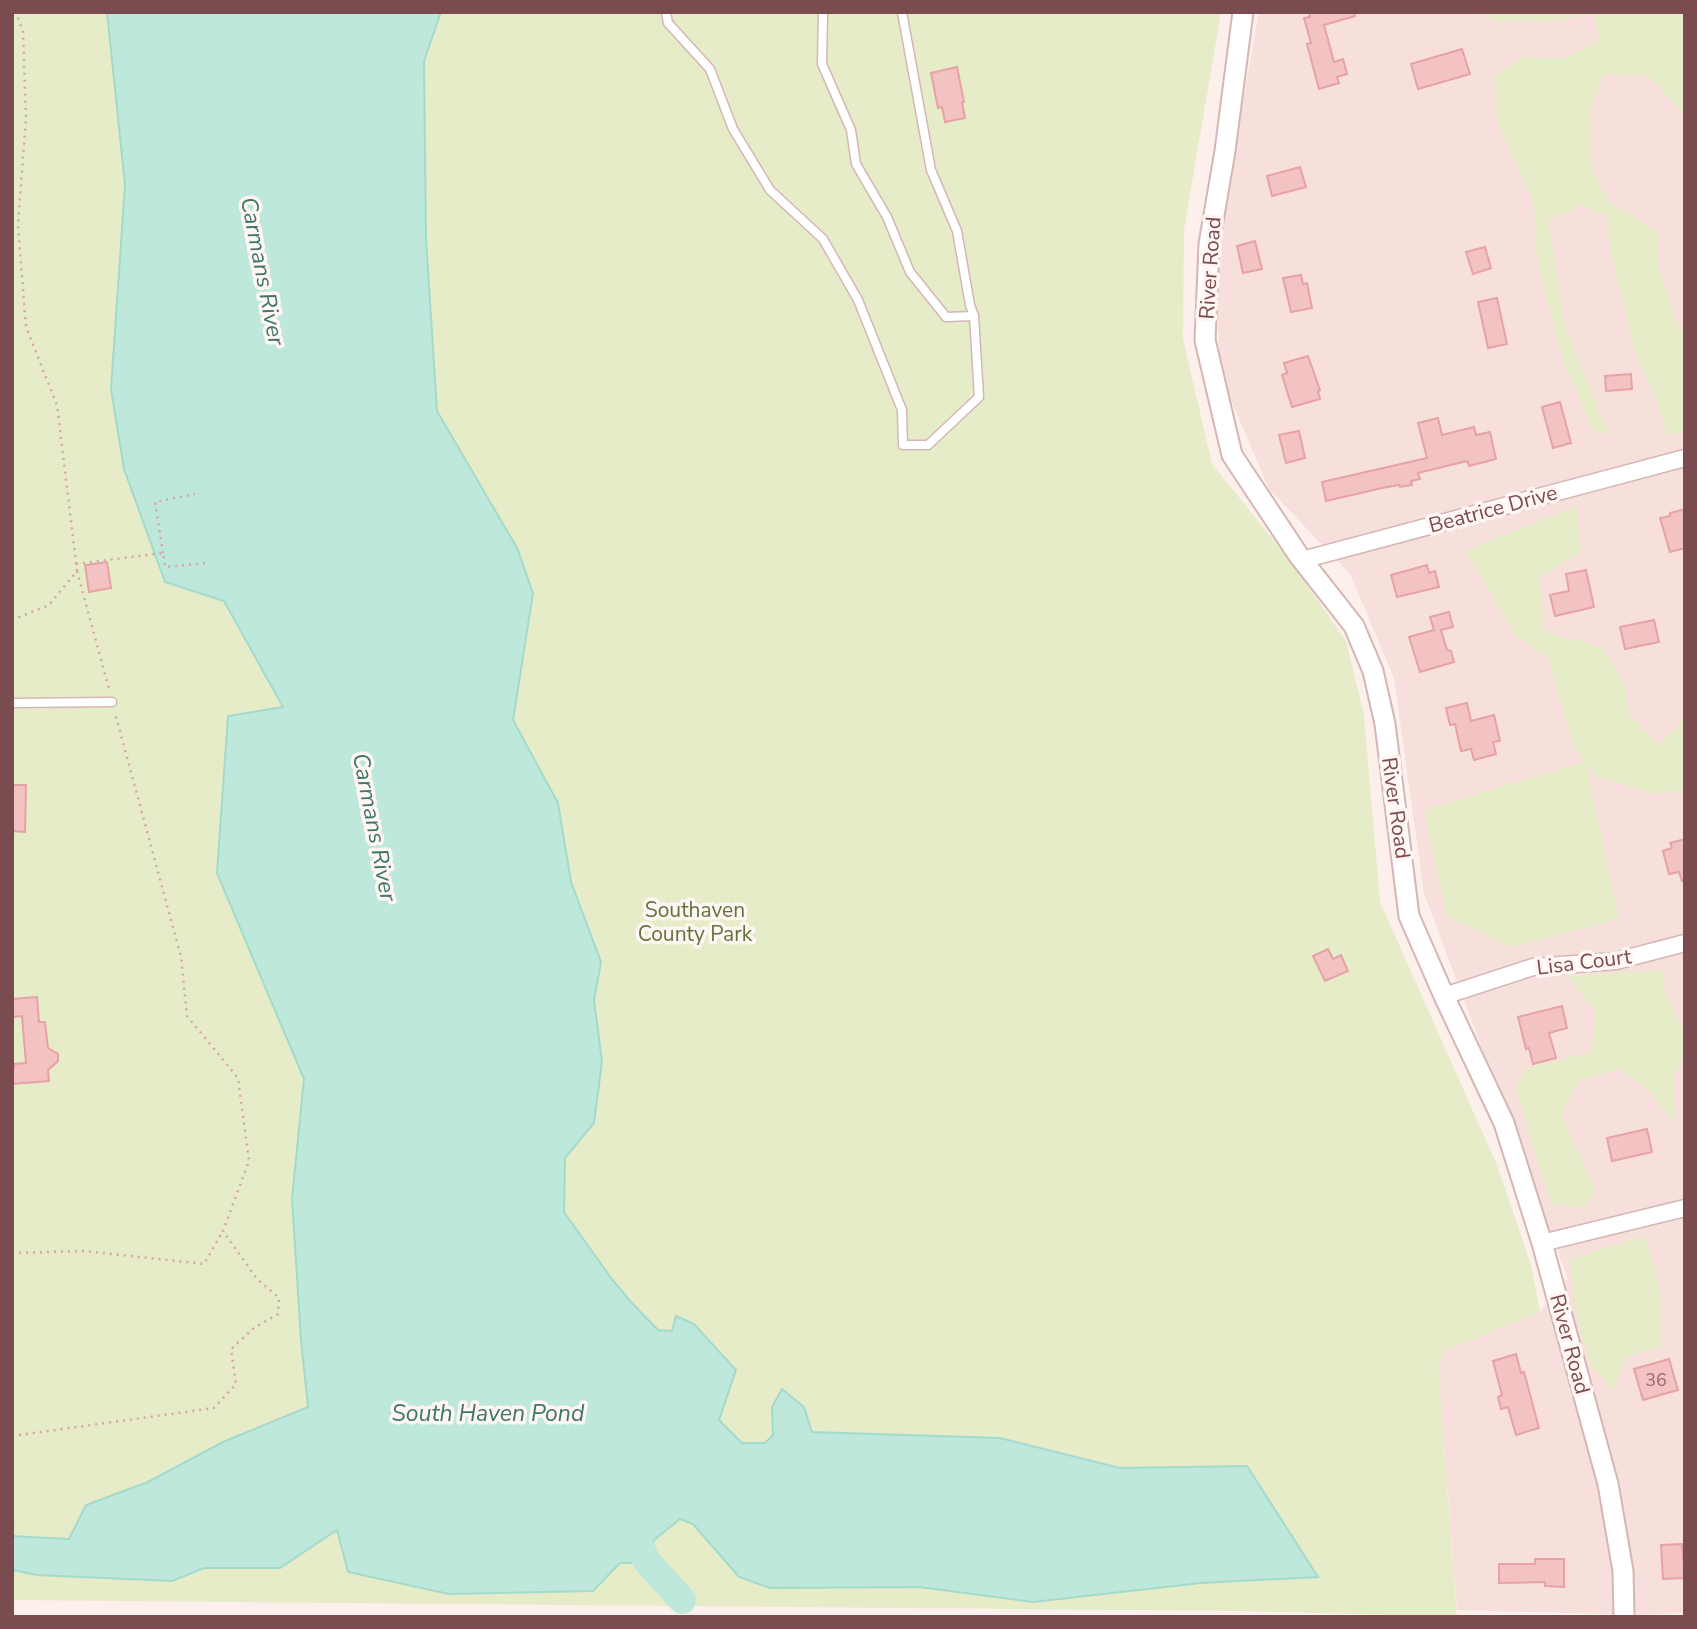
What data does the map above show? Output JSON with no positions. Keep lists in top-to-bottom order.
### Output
{
  "streets": {
    "street": ["River Road", "Beatrice Drive", "Lisa Court"]
  },
  "crossings": [
    ["River Road", "Beatrice Drive"],
    ["River Road", "Lisa Court"]
  ],
  "water": ["Carmans River", "South Haven Pond"],
  "parks": ["Southaven County Park"],
  "house_numbers": ["36"]
}
